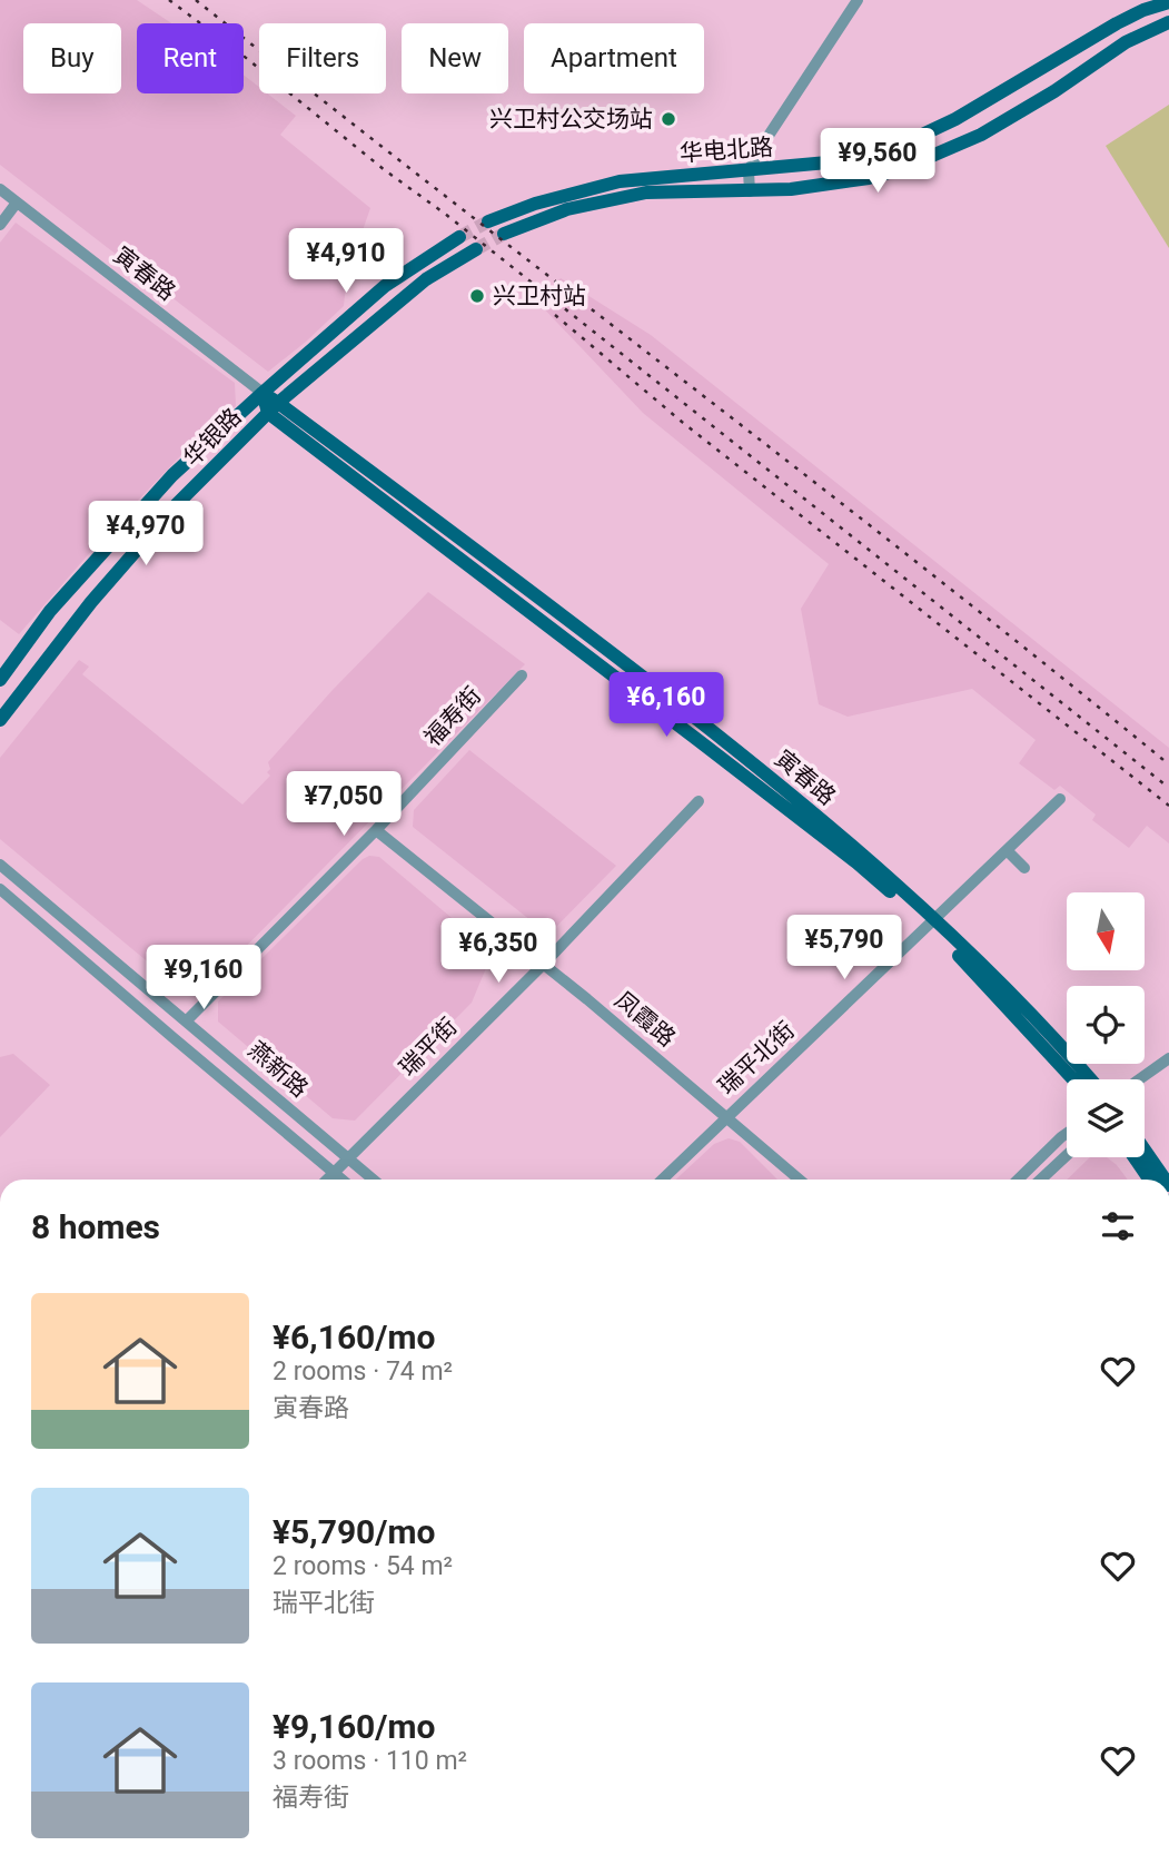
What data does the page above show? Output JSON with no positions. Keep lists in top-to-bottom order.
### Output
{
  "streets": {
    "main road": ["华电北路", "寅春路", "华银路"],
    "street": [
      "福寿街",
      "凤霞路",
      "瑞平街",
      "瑞平北街",
      "燕新路"
    ]
  },
  "crossings": [
    ["寅春路", "华银路"],
    ["寅春路", "瑞平北街"],
    ["福寿街", "凤霞路"],
    ["福寿街", "燕新路"],
    ["凤霞路", "瑞平街"],
    ["凤霞路", "瑞平北街"],
    ["瑞平街", "燕新路"]
  ],
  "places": ["兴卫村公交场站", "兴卫村站"],
  "north": "bottom",
  "page": {
    "chip": [
      "Buy",
      "Rent",
      "Filters",
      "New",
      "Apartment"
    ],
    "price": [
      "¥9,560",
      "¥4,910",
      "¥4,970",
      "¥6,160",
      "¥7,050",
      "¥5,790",
      "¥6,350",
      "¥9,160"
    ],
    "heading": "8 homes",
    "list": [
      {
        "name": "¥6,160/mo",
        "note": "2 rooms · 74 m² · 寅春路"
      },
      {
        "name": "¥5,790/mo",
        "note": "2 rooms · 54 m² · 瑞平北街"
      },
      {
        "name": "¥9,160/mo",
        "note": "3 rooms · 110 m² · 福寿街"
      }
    ]
  }
}
